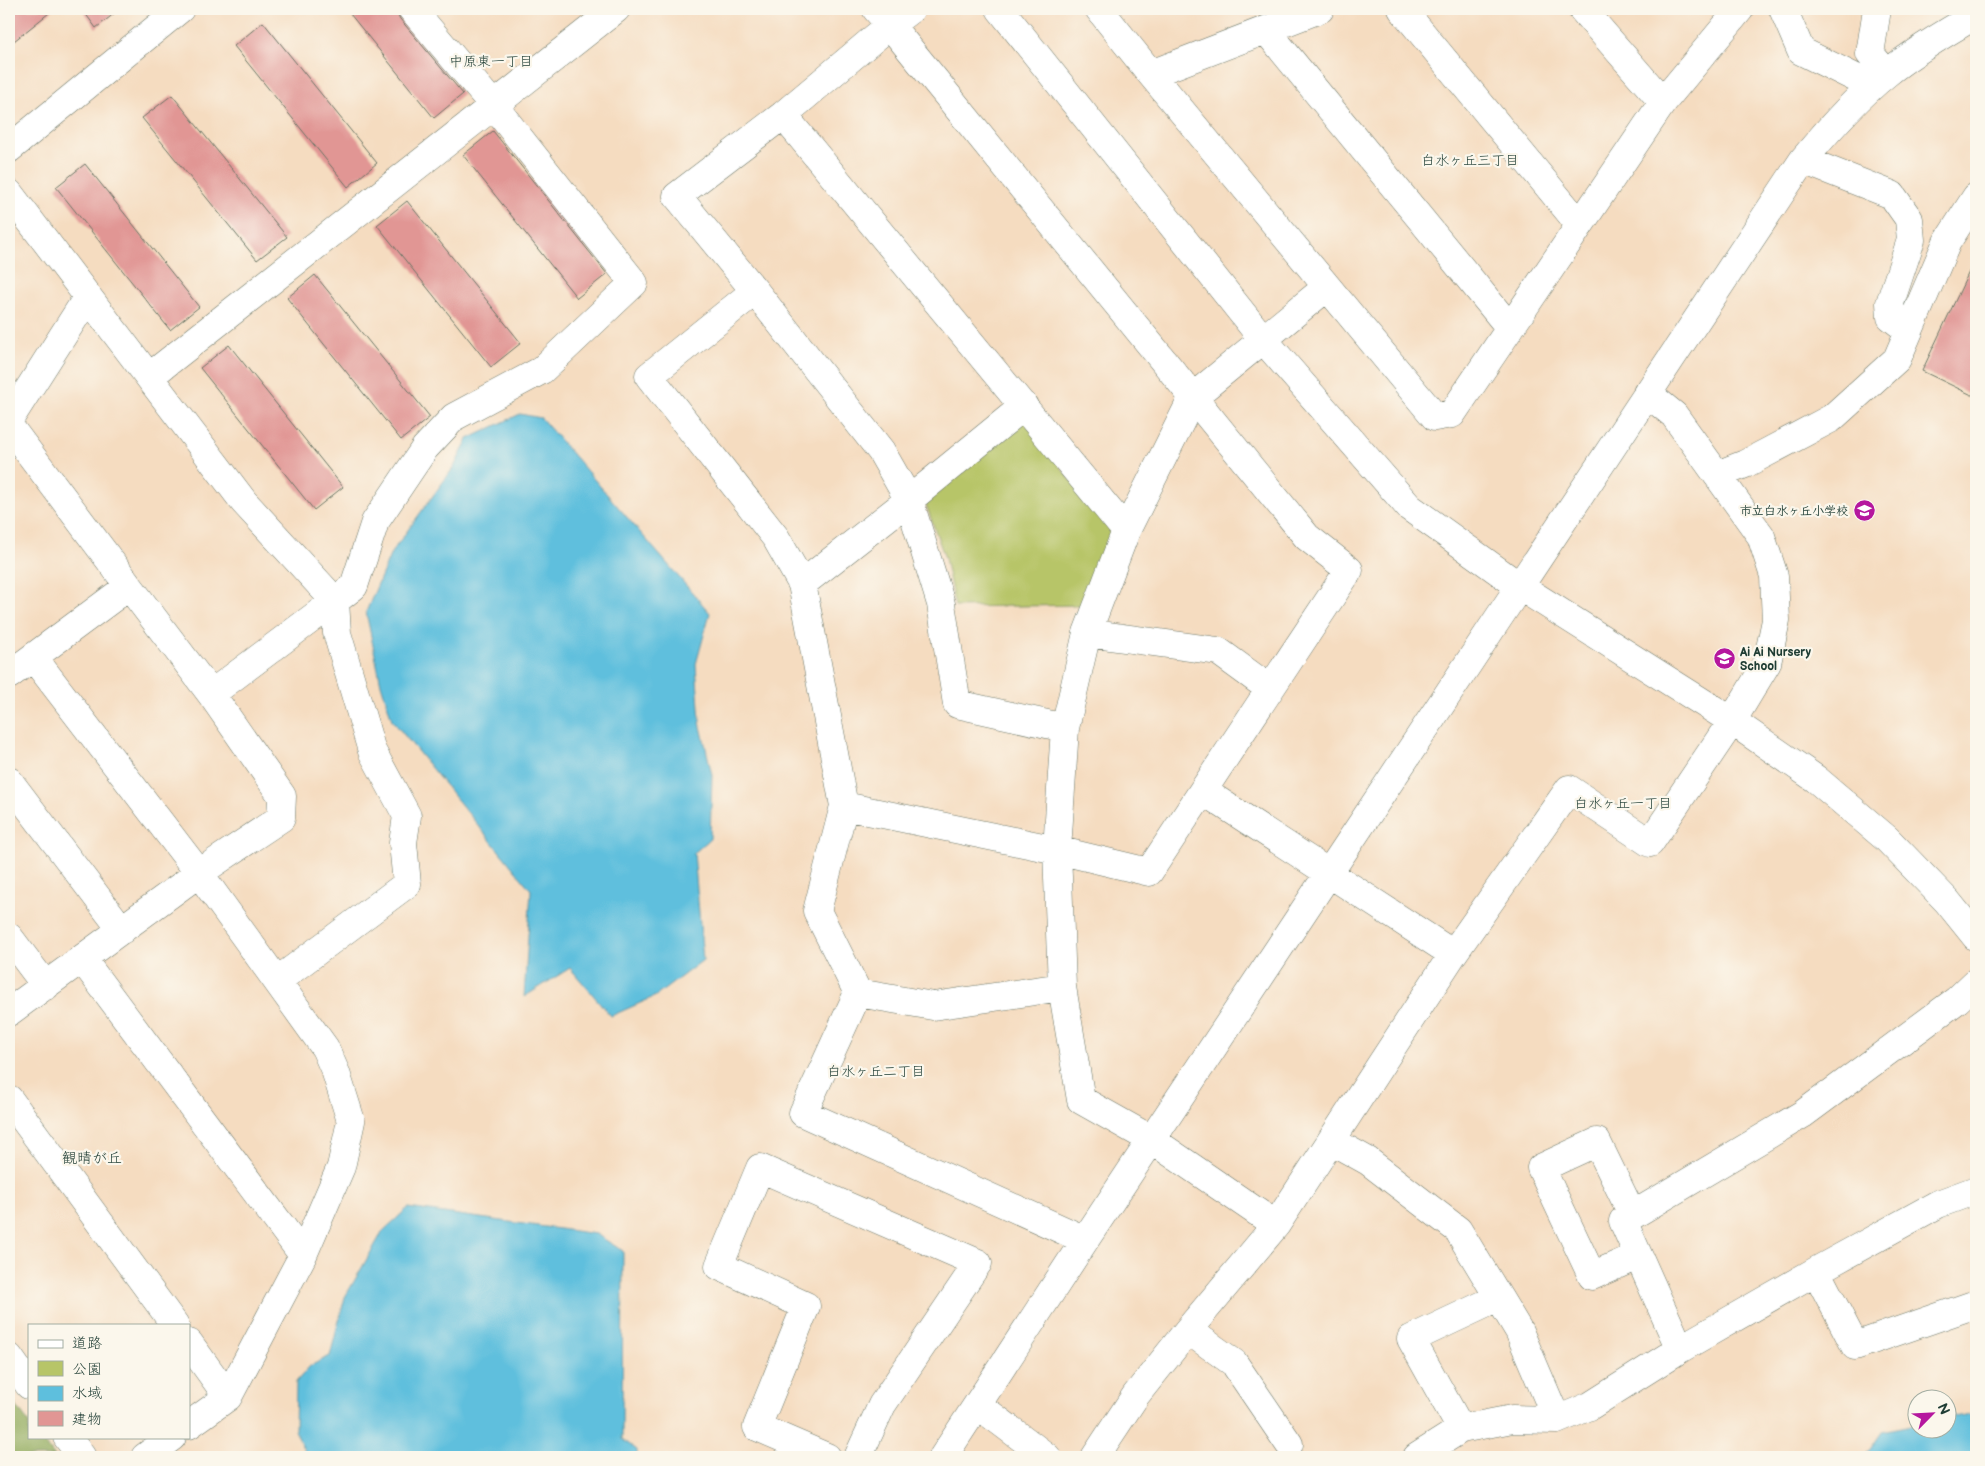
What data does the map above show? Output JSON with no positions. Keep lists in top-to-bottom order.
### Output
{
  "districts": [
    "中原東一丁目",
    "白水ヶ丘三丁目",
    "白水ヶ丘一丁目",
    "白水ヶ丘二丁目",
    "観晴が丘"
  ],
  "places": {
    "school or university": ["市立白水ヶ丘小学校", "Ai Ai Nursery School"]
  },
  "legend": [
    "道路",
    "公園",
    "水域",
    "建物"
  ],
  "north": "top right"
}
